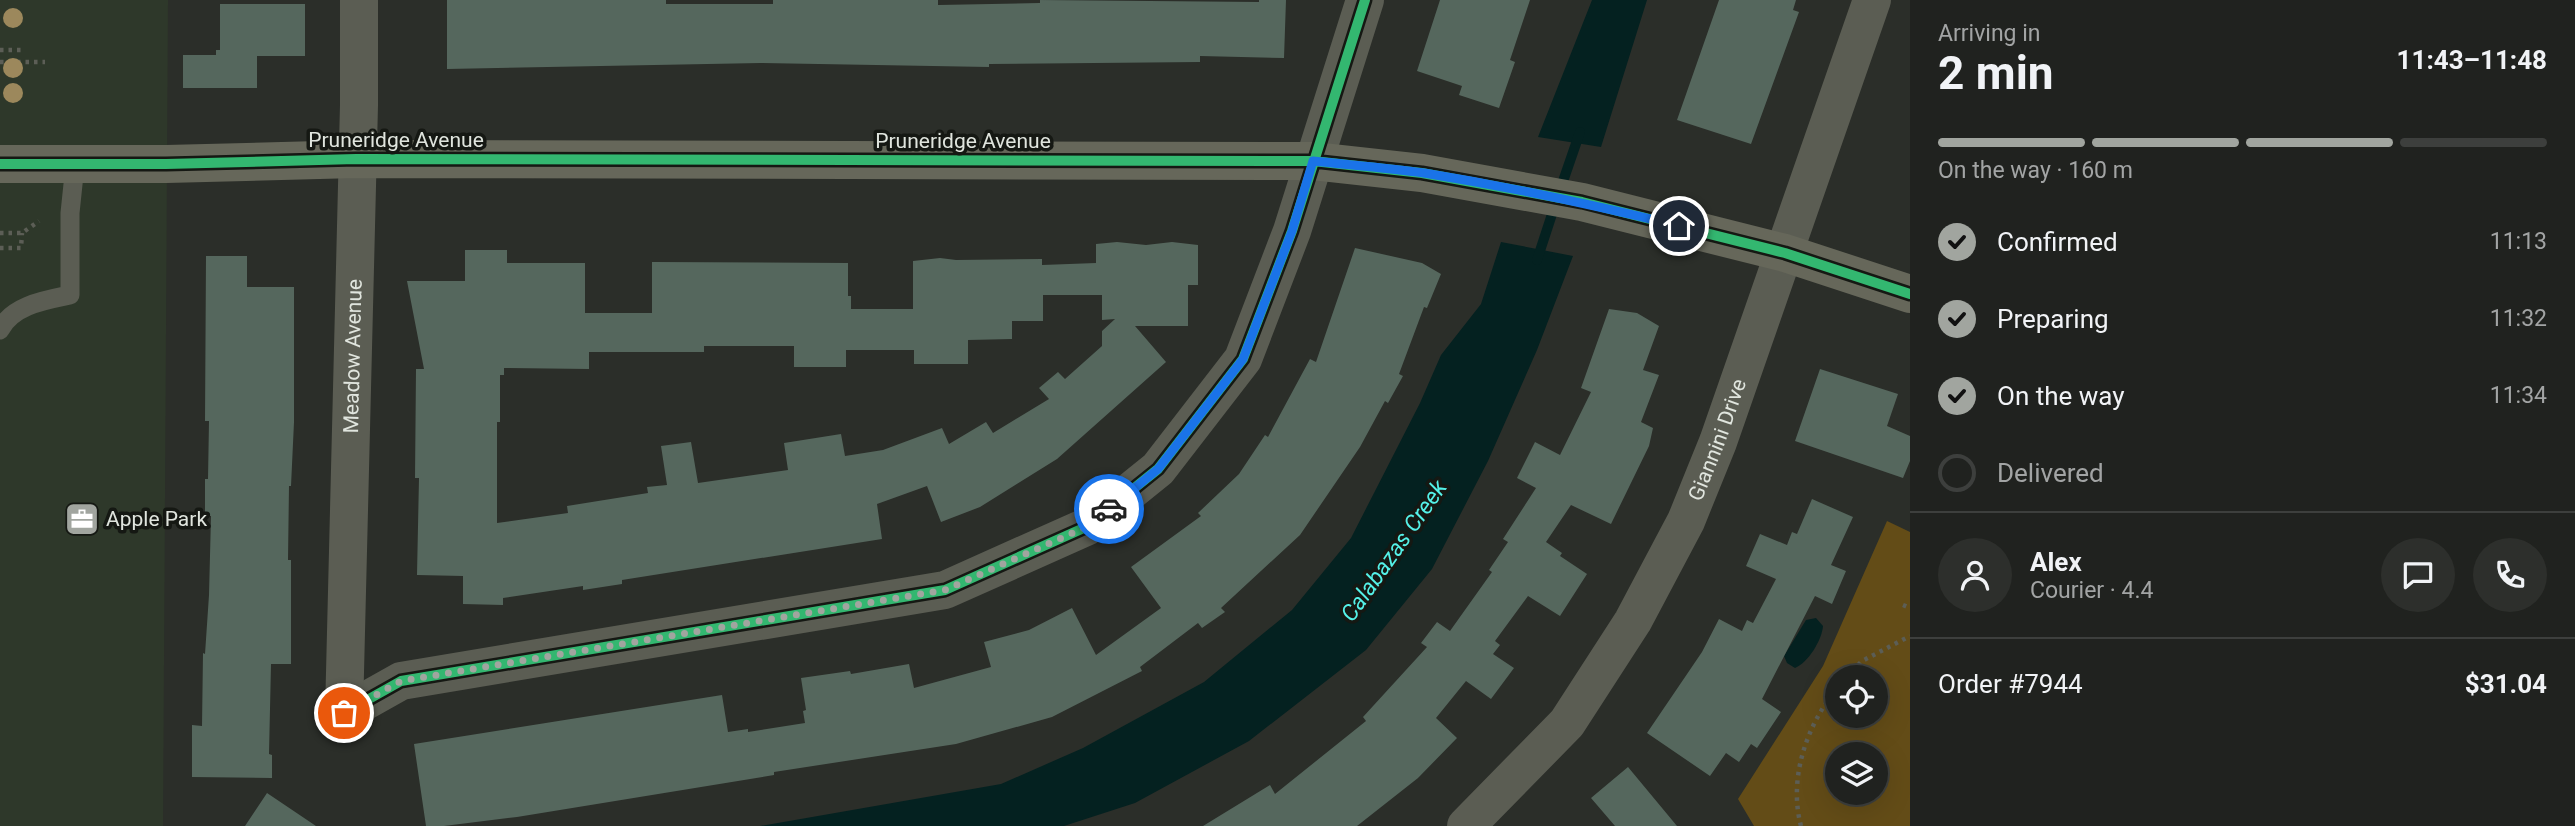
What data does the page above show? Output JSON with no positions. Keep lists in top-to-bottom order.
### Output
{
  "streets": {
    "main road": ["Pruneridge Avenue"],
    "street": ["Meadow Avenue", "Giannini Drive"]
  },
  "crossings": [
    ["Pruneridge Avenue", "Meadow Avenue"],
    ["Pruneridge Avenue", "Giannini Drive"]
  ],
  "water": ["Calabazas Creek"],
  "places": {
    "office": ["Apple Park"]
  },
  "page": {
    "heading": ["2 min", "Arriving in", "11:43–11:48"],
    "panel": [
      "Alex",
      "Courier · 4.4",
      "Order #7944",
      "$31.04"
    ],
    "bar": "On the way · 160 m",
    "list": [
      ["Confirmed", "11:13"],
      ["Preparing", "11:32"],
      ["On the way", "11:34"],
      "Delivered"
    ]
  }
}
